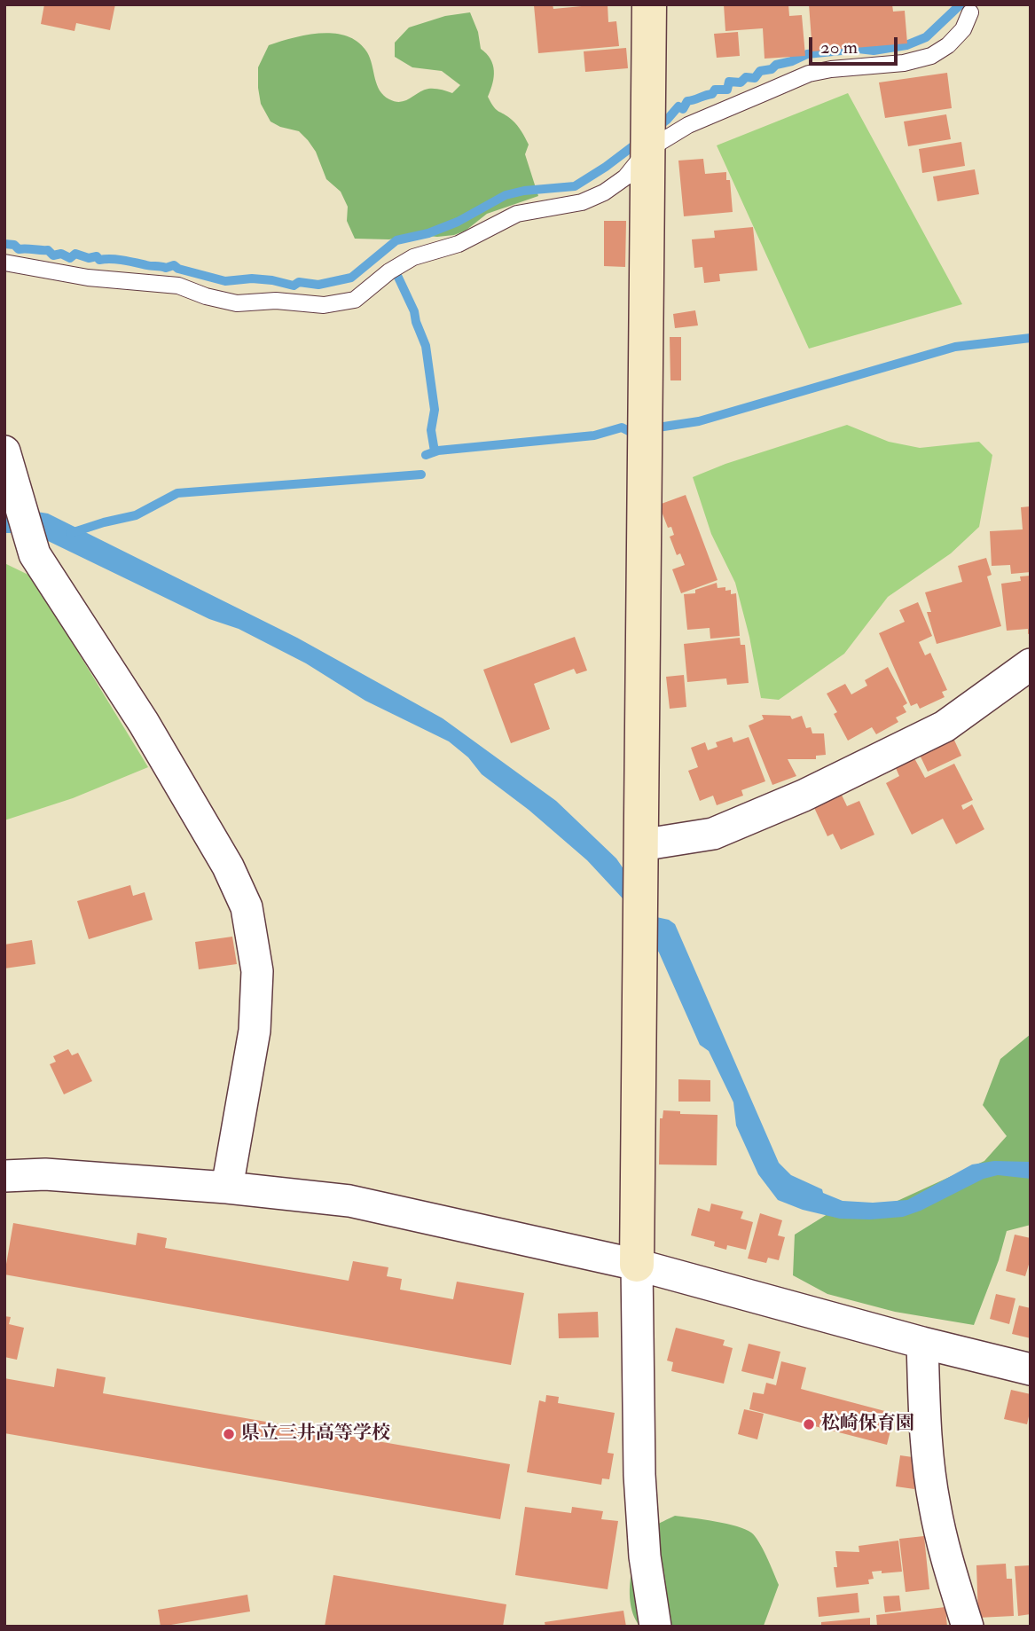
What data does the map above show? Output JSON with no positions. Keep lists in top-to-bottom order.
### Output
{
  "places": ["松崎保育園", "県立三井高等学校"],
  "scale_bar": "20 m"
}
